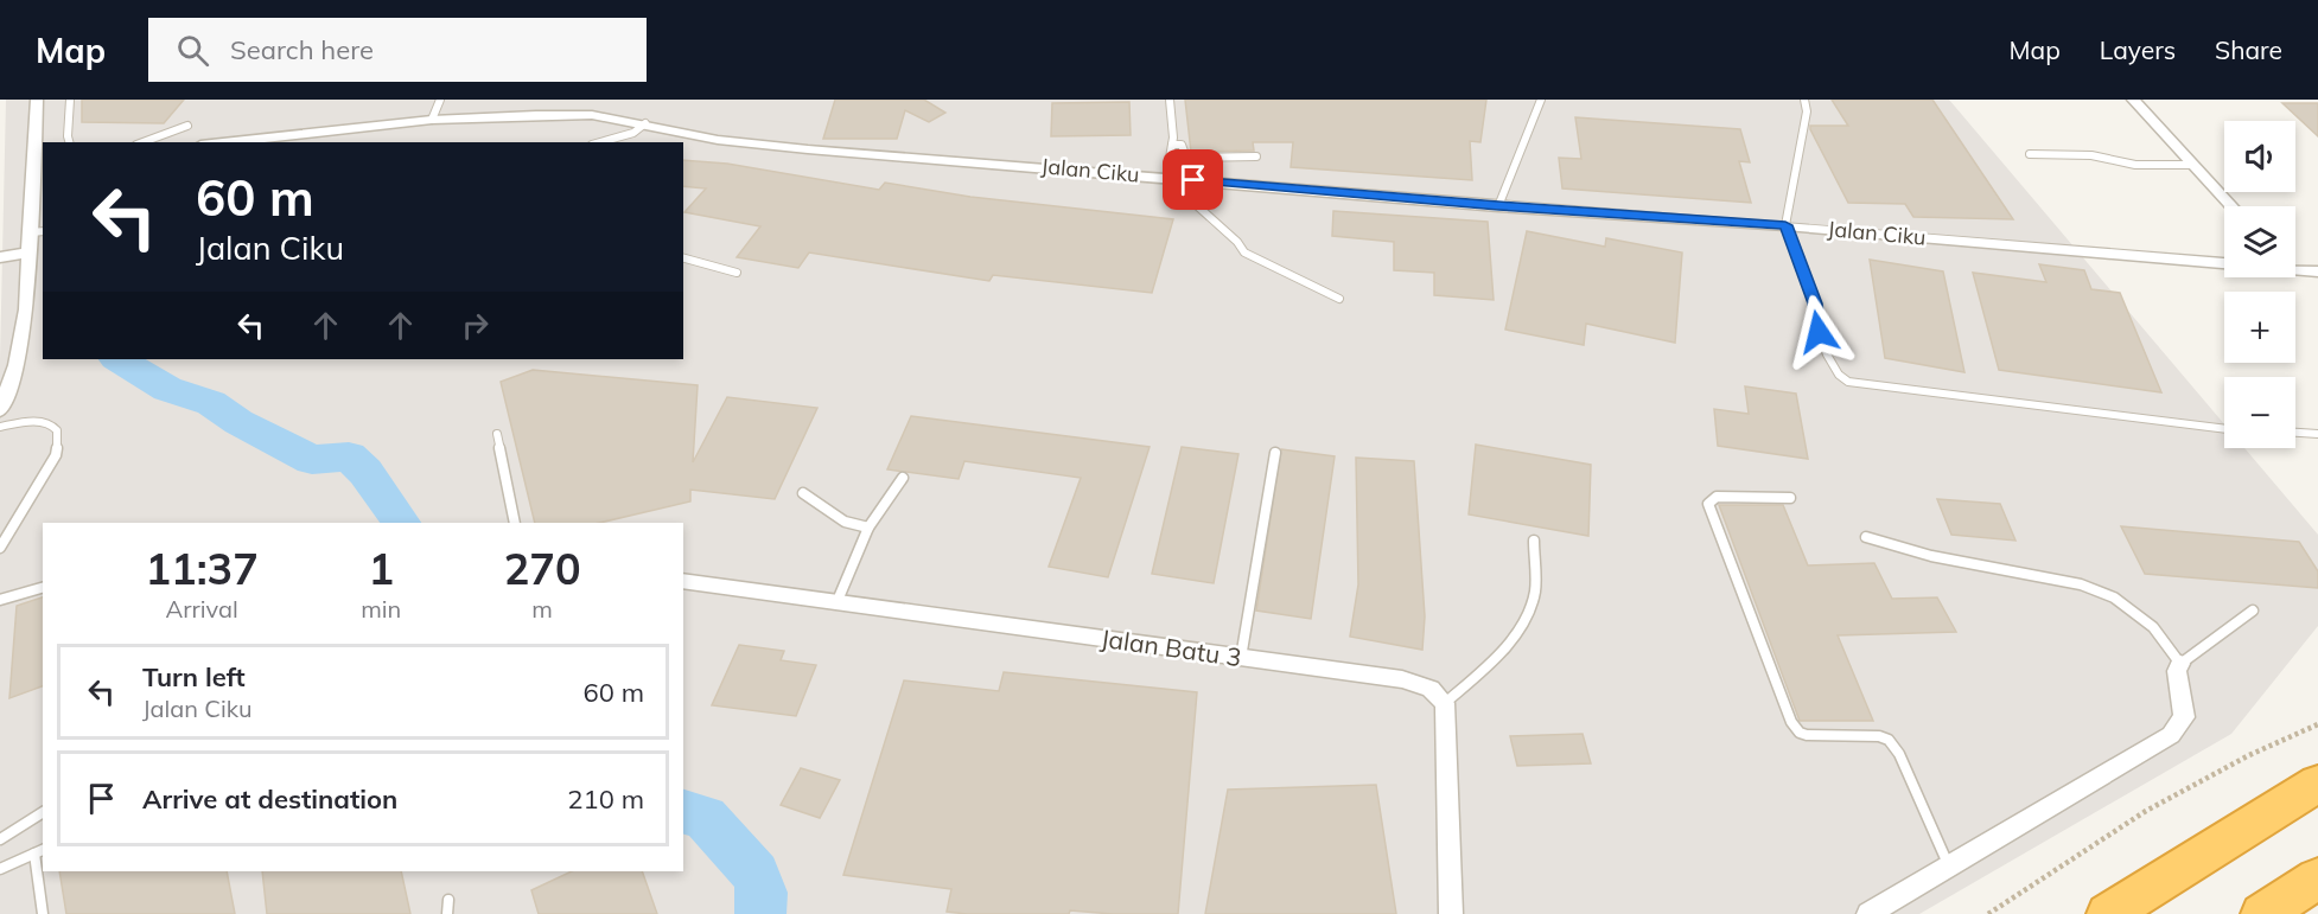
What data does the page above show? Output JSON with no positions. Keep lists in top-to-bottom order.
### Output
{
  "streets": {
    "street": ["Jalan Ciku", "Jalan Batu 3"]
  },
  "page": {
    "header": "Map",
    "search": "Search here",
    "nav": ["Map", "Layers", "Share"],
    "map_buttons": ["+", "−"],
    "turn": ["60 m", "Jalan Ciku"],
    "eta": [
      "11:37",
      "Arrival",
      "1",
      "min",
      "270",
      "m"
    ],
    "list": [
      {
        "name": "Turn left",
        "note": "Jalan Ciku",
        "value": "60 m"
      },
      {
        "name": "Arrive at destination",
        "value": "210 m"
      }
    ]
  }
}
